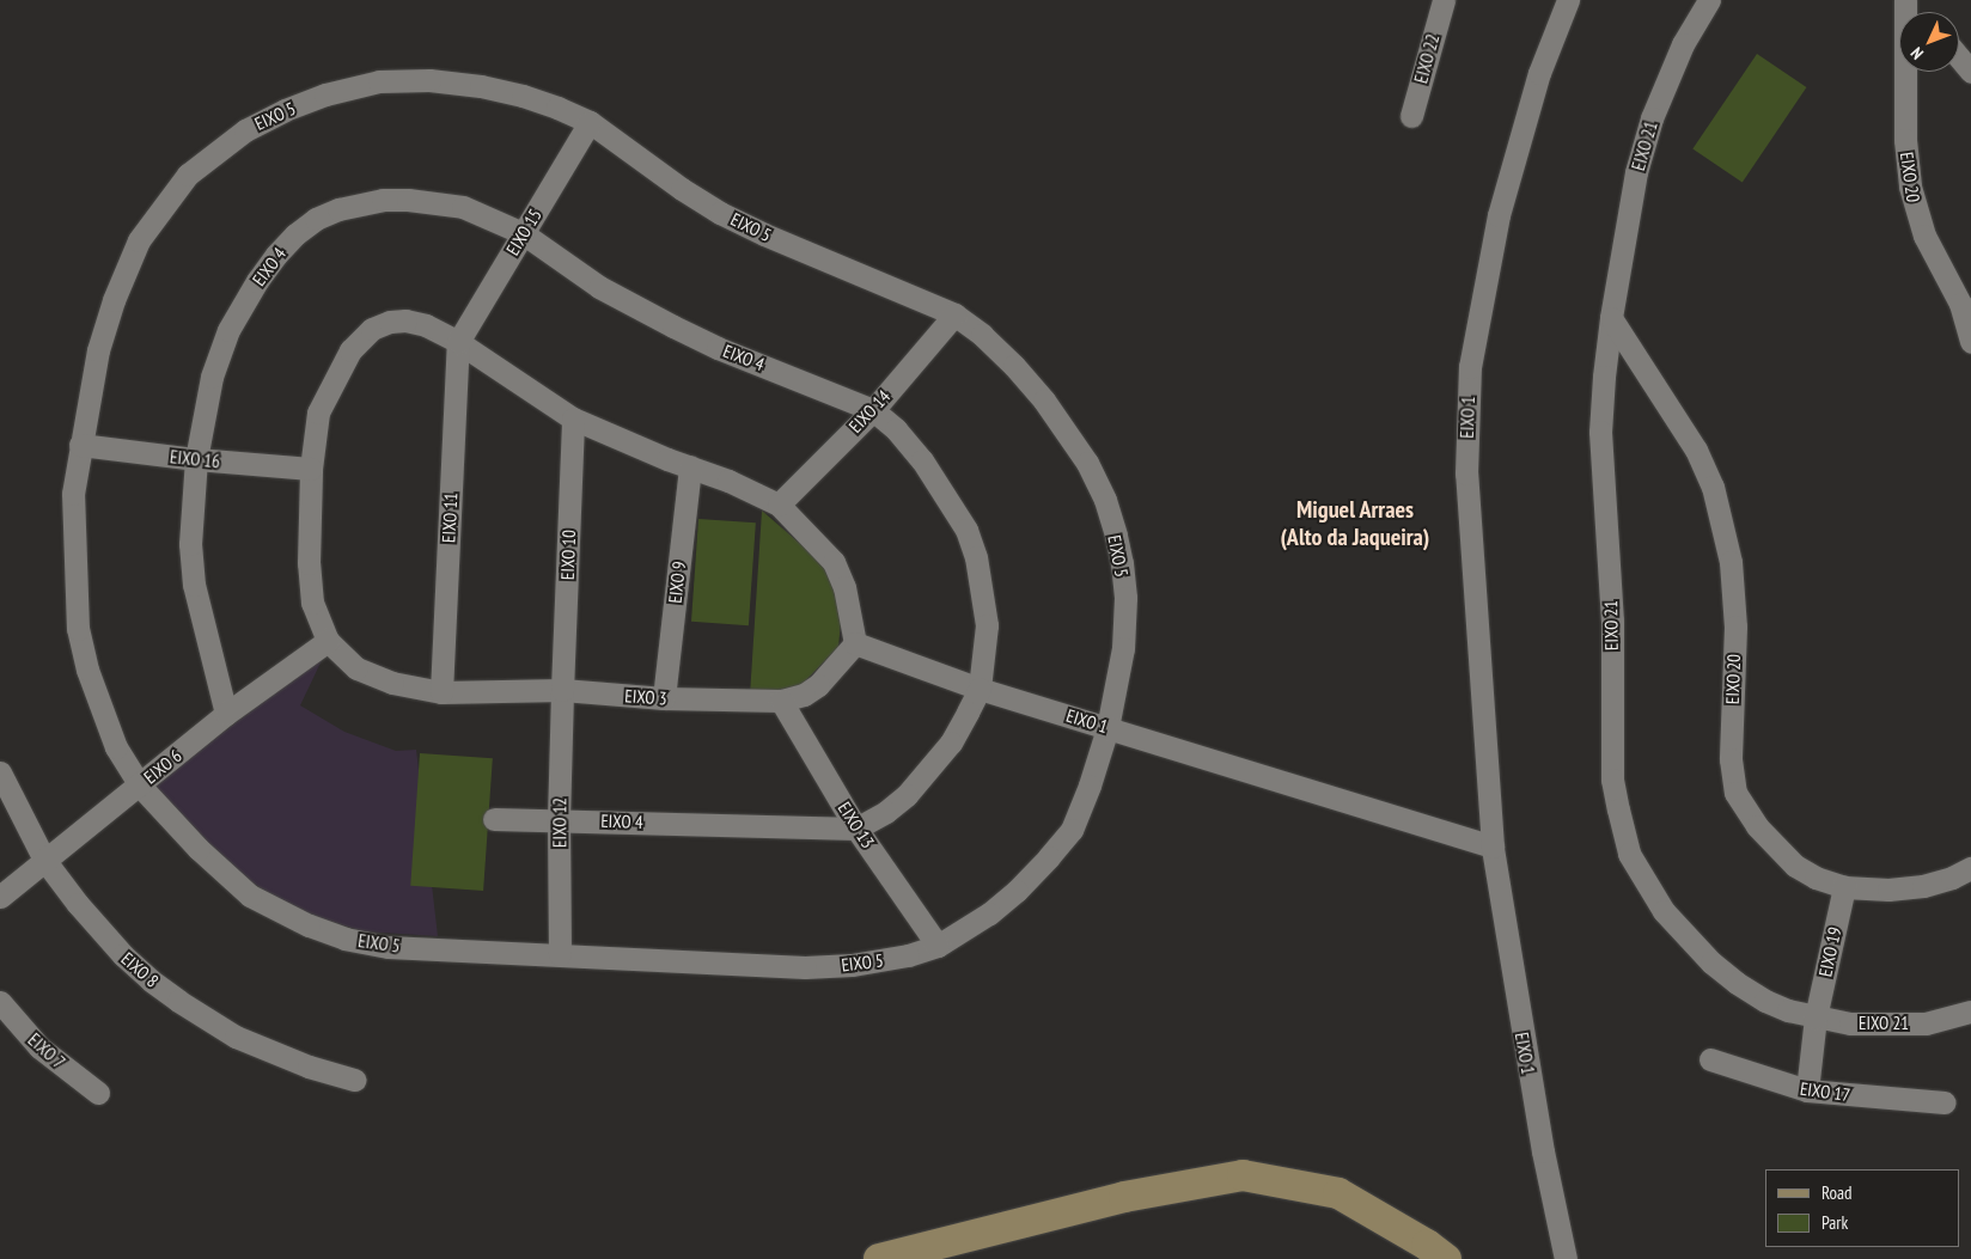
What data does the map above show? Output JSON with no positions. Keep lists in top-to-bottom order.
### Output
{
  "streets": {
    "street": [
      "EIXO 22",
      "EIXO 5",
      "EIXO 21",
      "EIXO 20",
      "EIXO 15",
      "EIXO 4",
      "EIXO 14",
      "EIXO 1",
      "EIXO 16",
      "EIXO 11",
      "EIXO 10",
      "EIXO 9",
      "EIXO 3",
      "EIXO 6",
      "EIXO 12",
      "EIXO 13",
      "EIXO 19",
      "EIXO 8",
      "EIXO 7",
      "EIXO 17"
    ]
  },
  "crossings": [
    ["EIXO 5", "EIXO 15"],
    ["EIXO 5", "EIXO 14"],
    ["EIXO 5", "EIXO 1"],
    ["EIXO 5", "EIXO 16"],
    ["EIXO 5", "EIXO 6"],
    ["EIXO 5", "EIXO 12"],
    ["EIXO 5", "EIXO 13"],
    ["EIXO 21", "EIXO 20"],
    ["EIXO 21", "EIXO 19"],
    ["EIXO 20", "EIXO 19"],
    ["EIXO 15", "EIXO 4"],
    ["EIXO 15", "EIXO 11"],
    ["EIXO 15", "EIXO 3"],
    ["EIXO 4", "EIXO 14"],
    ["EIXO 4", "EIXO 1"],
    ["EIXO 4", "EIXO 16"],
    ["EIXO 4", "EIXO 6"],
    ["EIXO 4", "EIXO 12"],
    ["EIXO 4", "EIXO 13"],
    ["EIXO 14", "EIXO 3"],
    ["EIXO 1", "EIXO 3"],
    ["EIXO 16", "EIXO 3"],
    ["EIXO 11", "EIXO 3"],
    ["EIXO 10", "EIXO 3"],
    ["EIXO 10", "EIXO 12"],
    ["EIXO 9", "EIXO 3"],
    ["EIXO 3", "EIXO 6"],
    ["EIXO 3", "EIXO 12"],
    ["EIXO 3", "EIXO 13"],
    ["EIXO 6", "EIXO 8"],
    ["EIXO 19", "EIXO 17"]
  ],
  "districts": ["Miguel Arraes (Alto da Jaqueira)"],
  "legend": ["Road", "Park"],
  "north": "bottom left"
}
